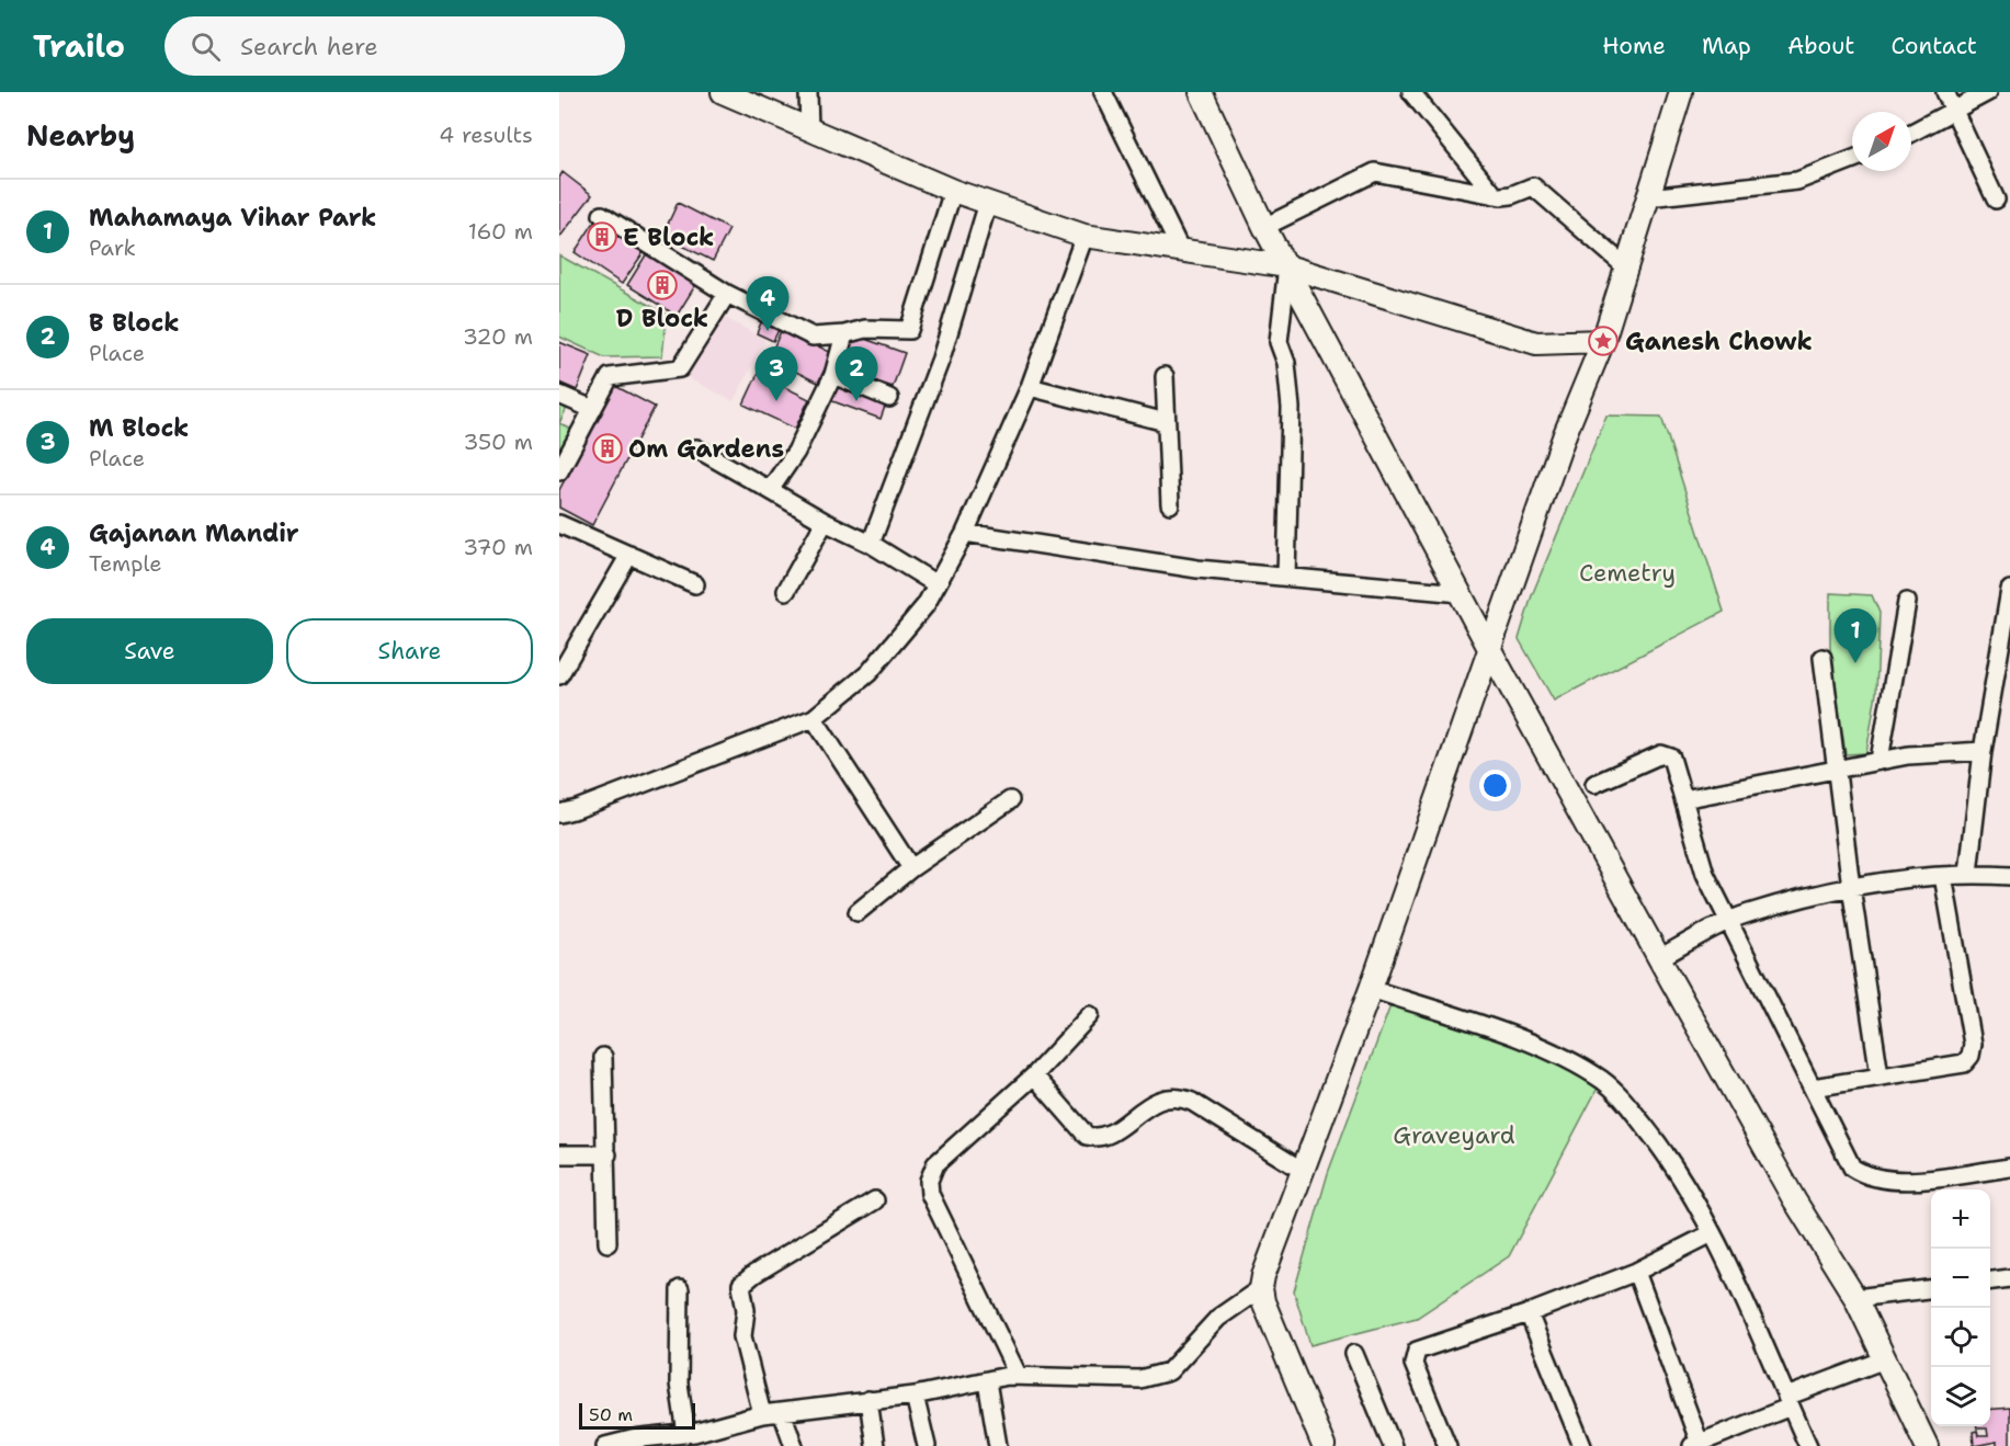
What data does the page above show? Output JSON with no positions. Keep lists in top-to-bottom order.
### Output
{
  "parks": ["Cemetry", "Graveyard"],
  "places": {
    "building": ["E Block", "D Block", "Om Gardens"],
    "place": ["Ganesh Chowk"]
  },
  "scale_bar": "50 m",
  "north": "top right",
  "page": {
    "header": "Trailo",
    "search": "Search here",
    "nav": [
      "Home",
      "Map",
      "About",
      "Contact"
    ],
    "heading": ["Nearby", "4 results"],
    "list": [
      {
        "mark": "1",
        "name": "Mahamaya Vihar Park",
        "note": "Park",
        "value": "160 m"
      },
      {
        "mark": "2",
        "name": "B Block",
        "note": "Place",
        "value": "320 m"
      },
      {
        "mark": "3",
        "name": "M Block",
        "note": "Place",
        "value": "350 m"
      },
      {
        "mark": "4",
        "name": "Gajanan Mandir",
        "note": "Temple",
        "value": "370 m"
      }
    ],
    "pins": [
      "4",
      "2",
      "3",
      "1"
    ],
    "buttons": ["Save", "Share"],
    "map_buttons": ["+", "−"],
    "scale": "50 m"
  }
}
